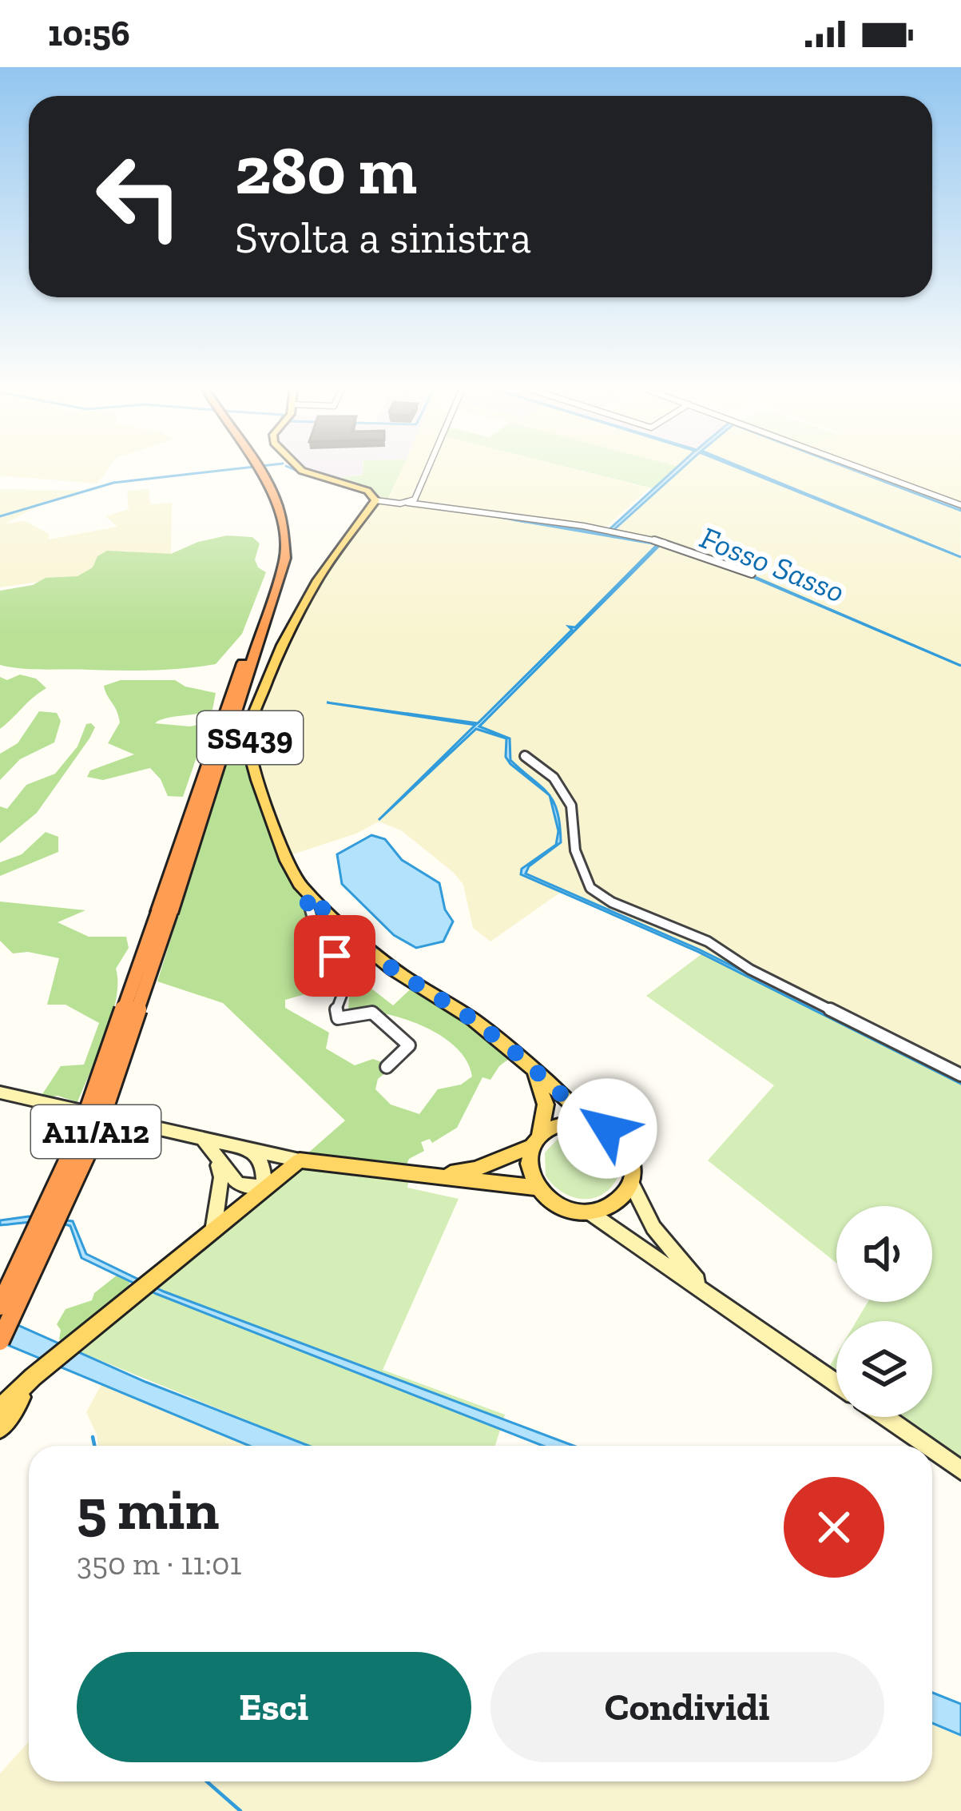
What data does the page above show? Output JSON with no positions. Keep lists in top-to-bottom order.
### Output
{
  "streets": {
    "highway": ["A11/A12"],
    "main road": ["SS439"]
  },
  "water": ["Fosso Sasso"],
  "page": {
    "status": "10:56",
    "turn": ["280 m", "Svolta a sinistra"],
    "heading": ["5 min", "350 m · 11:01"],
    "buttons": ["Esci", "Condividi"]
  }
}
